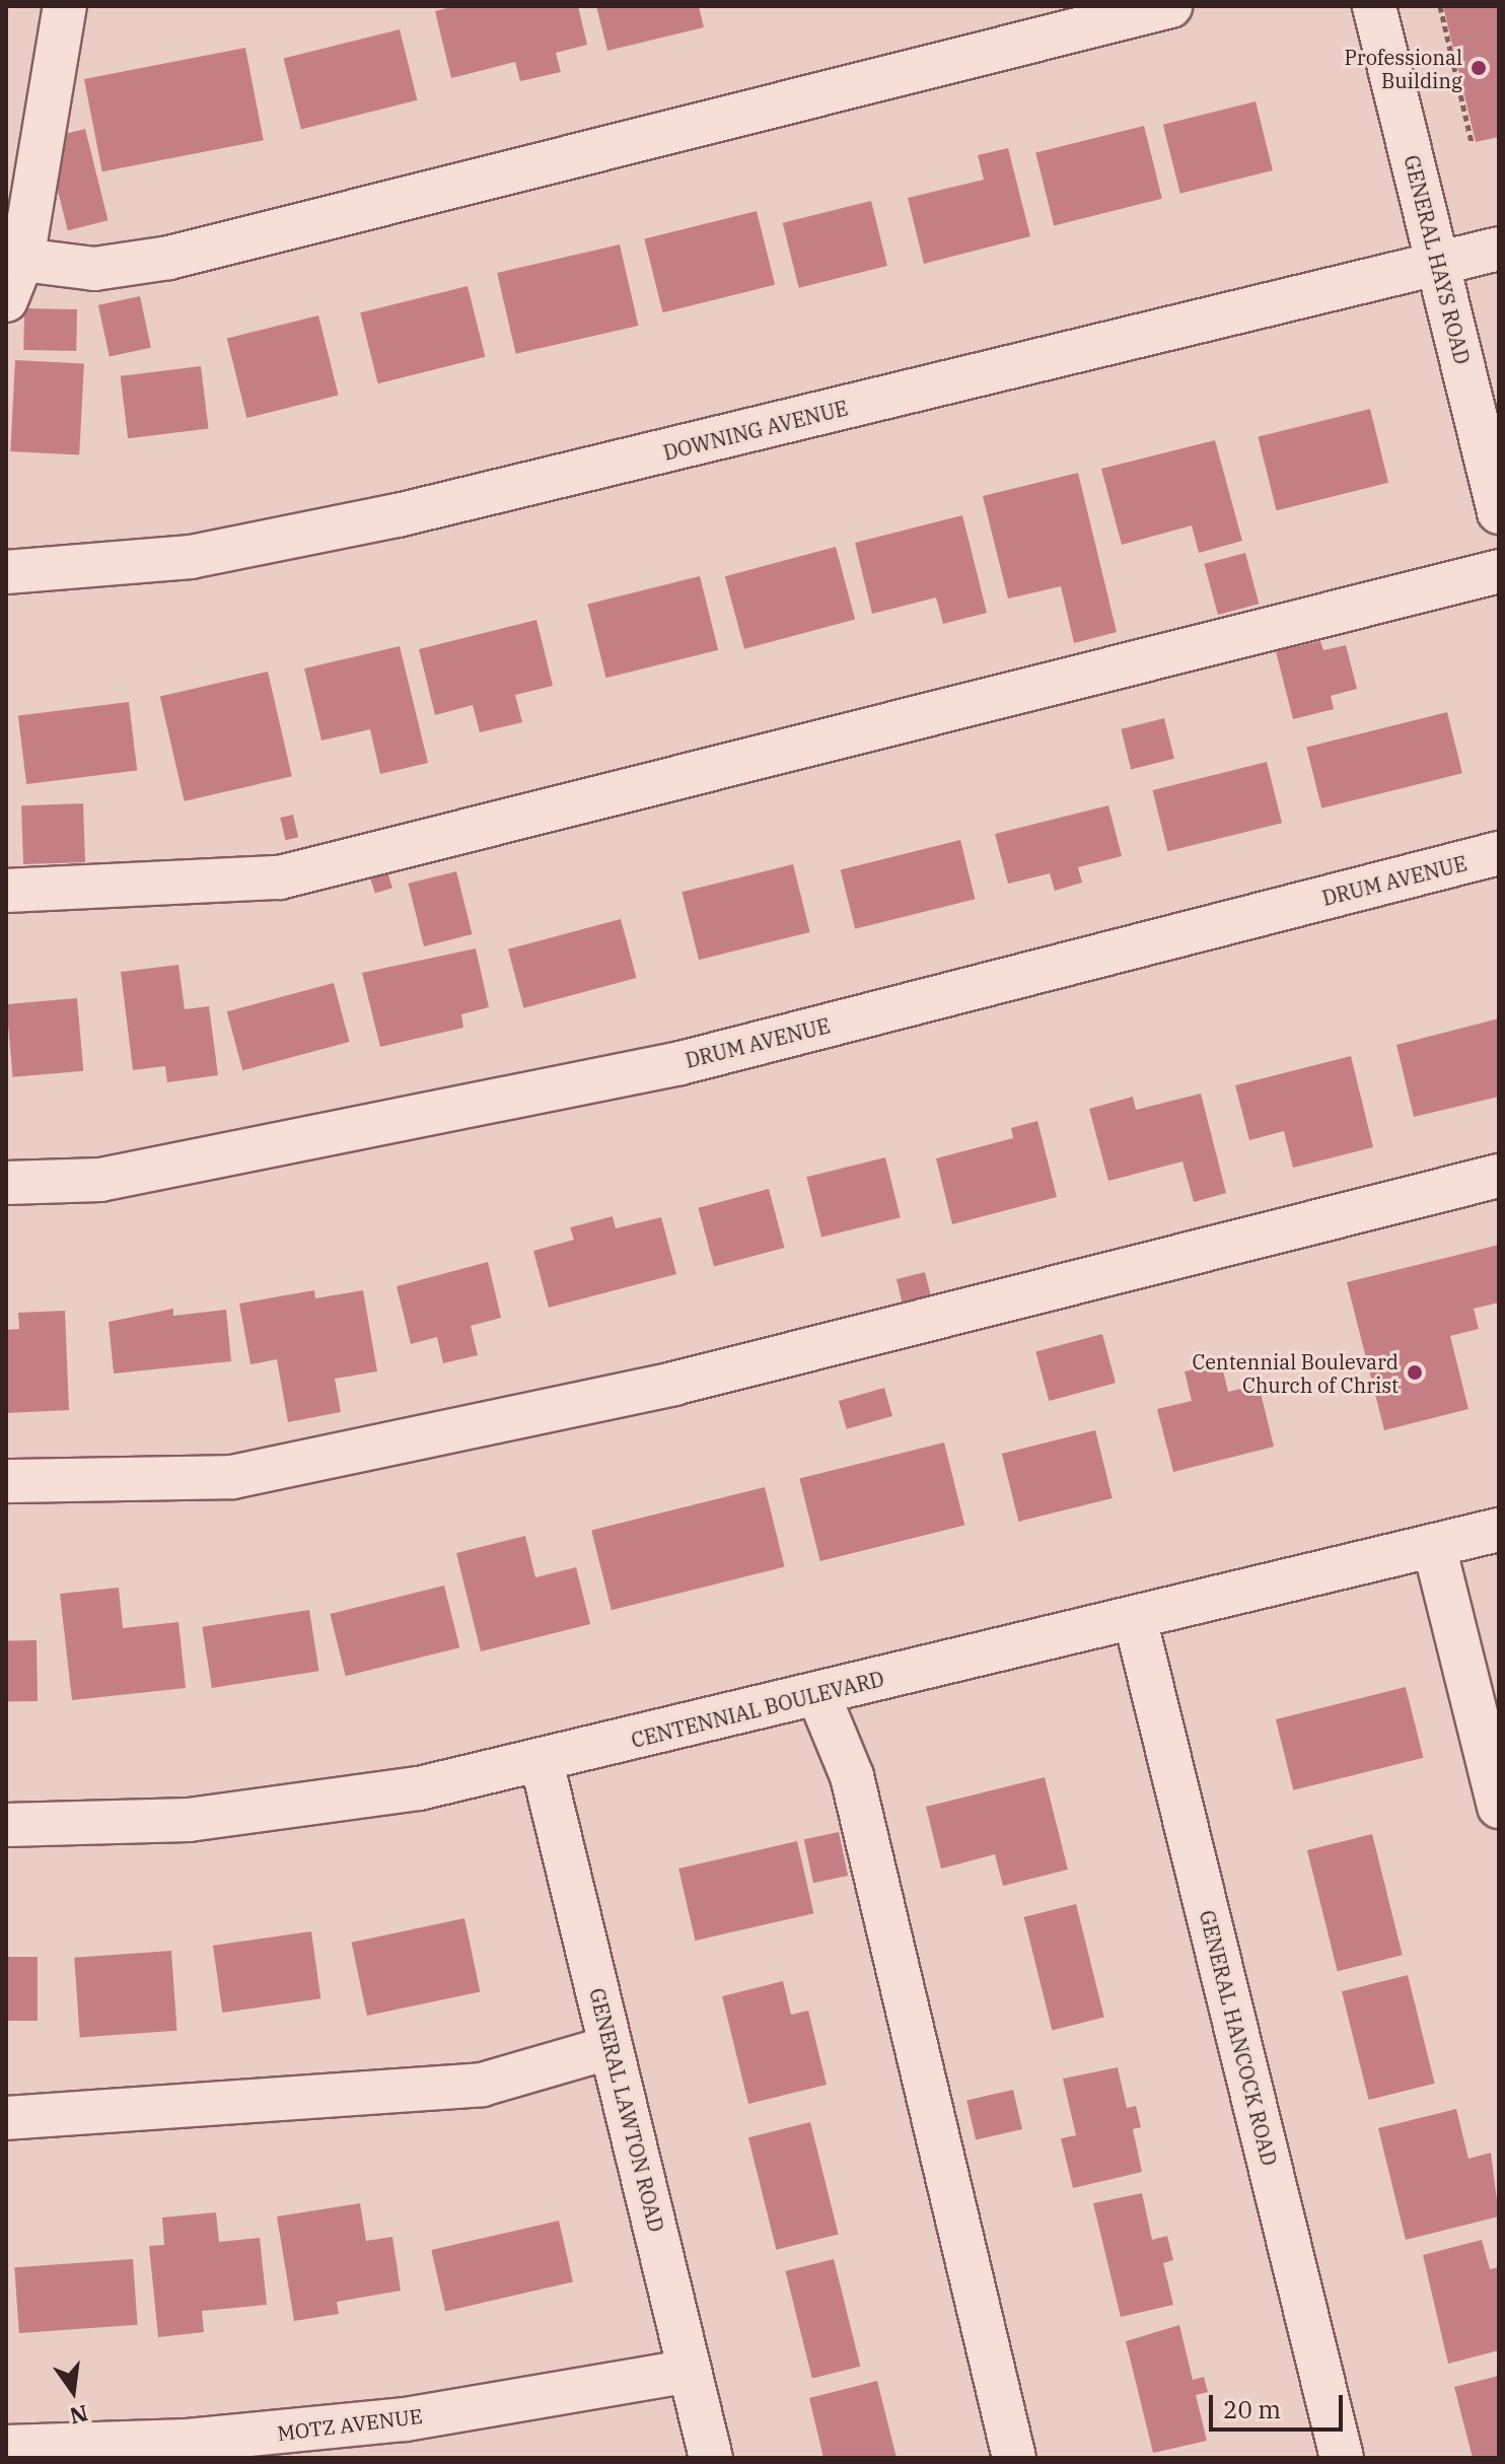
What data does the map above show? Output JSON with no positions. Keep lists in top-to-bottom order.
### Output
{
  "streets": {
    "street": [
      "GENERAL HAYS ROAD",
      "DOWNING AVENUE",
      "DRUM AVENUE",
      "CENTENNIAL BOULEVARD",
      "GENERAL HANCOCK ROAD",
      "GENERAL LAWTON ROAD",
      "MOTZ AVENUE"
    ]
  },
  "crossings": [
    ["GENERAL HAYS ROAD", "DOWNING AVENUE"],
    ["CENTENNIAL BOULEVARD", "GENERAL HANCOCK ROAD"],
    ["CENTENNIAL BOULEVARD", "GENERAL LAWTON ROAD"],
    ["GENERAL LAWTON ROAD", "MOTZ AVENUE"]
  ],
  "places": ["Professional Building", "Centennial Boulevard Church of Christ"],
  "scale_bar": "20 m",
  "north": "bottom"
}
